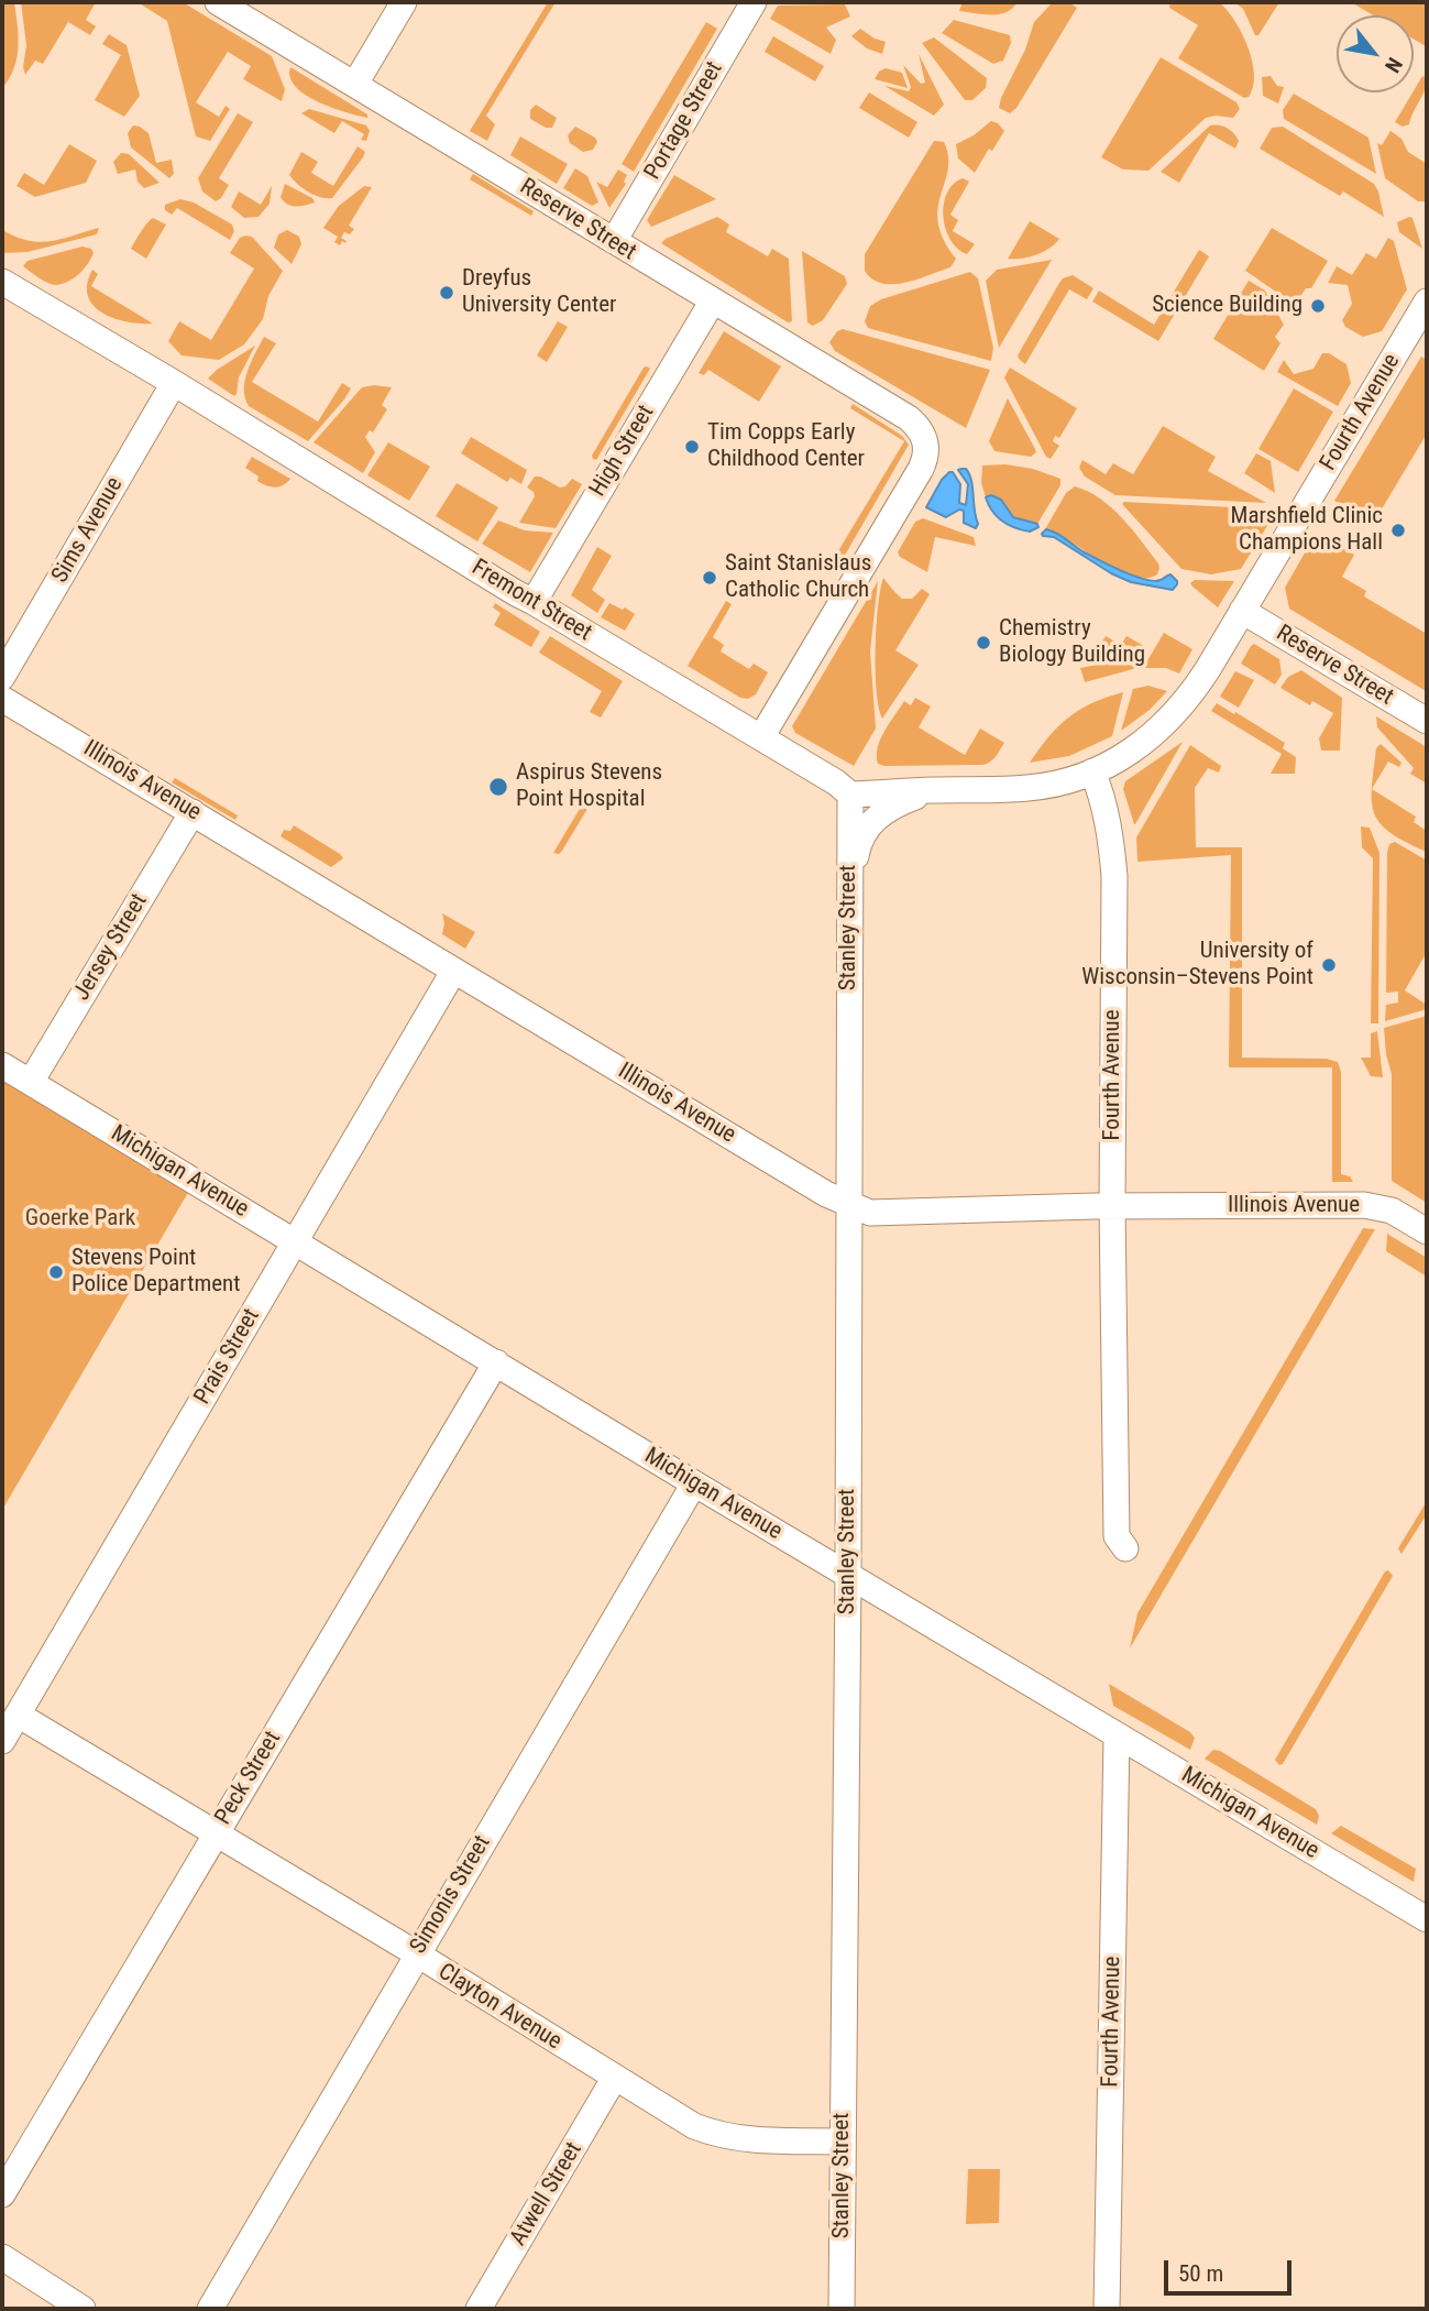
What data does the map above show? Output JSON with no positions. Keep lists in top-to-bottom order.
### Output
{
  "streets": {
    "street": [
      "Portage Street",
      "Reserve Street",
      "Fourth Avenue",
      "High Street",
      "Sims Avenue",
      "Fremont Street",
      "Illinois Avenue",
      "Stanley Street",
      "Jersey Street",
      "Michigan Avenue",
      "Prais Street",
      "Peck Street",
      "Simonis Street",
      "Clayton Avenue",
      "Atwell Street"
    ]
  },
  "crossings": [
    ["Portage Street", "Reserve Street"],
    ["Reserve Street", "Fourth Avenue"],
    ["Reserve Street", "High Street"],
    ["Reserve Street", "Fremont Street"],
    ["Fourth Avenue", "Illinois Avenue"],
    ["Fourth Avenue", "Michigan Avenue"],
    ["High Street", "Fremont Street"],
    ["Sims Avenue", "Fremont Street"],
    ["Fremont Street", "Stanley Street"],
    ["Illinois Avenue", "Stanley Street"],
    ["Illinois Avenue", "Jersey Street"],
    ["Illinois Avenue", "Prais Street"],
    ["Stanley Street", "Michigan Avenue"],
    ["Stanley Street", "Clayton Avenue"],
    ["Jersey Street", "Michigan Avenue"],
    ["Michigan Avenue", "Prais Street"],
    ["Michigan Avenue", "Peck Street"],
    ["Michigan Avenue", "Simonis Street"],
    ["Prais Street", "Clayton Avenue"],
    ["Peck Street", "Clayton Avenue"],
    ["Simonis Street", "Clayton Avenue"],
    ["Clayton Avenue", "Atwell Street"]
  ],
  "parks": ["Goerke Park"],
  "places": [
    "Dreyfus University Center",
    "Science Building",
    "Tim Copps Early Childhood Center",
    "Marshfield Clinic Champions Hall",
    "Saint Stanislaus Catholic Church",
    "Chemistry Biology Building",
    "Aspirus Stevens Point Hospital",
    "University of Wisconsin–Stevens Point",
    "Stevens Point Police Department"
  ],
  "scale_bar": "50 m",
  "north": "bottom right"
}
